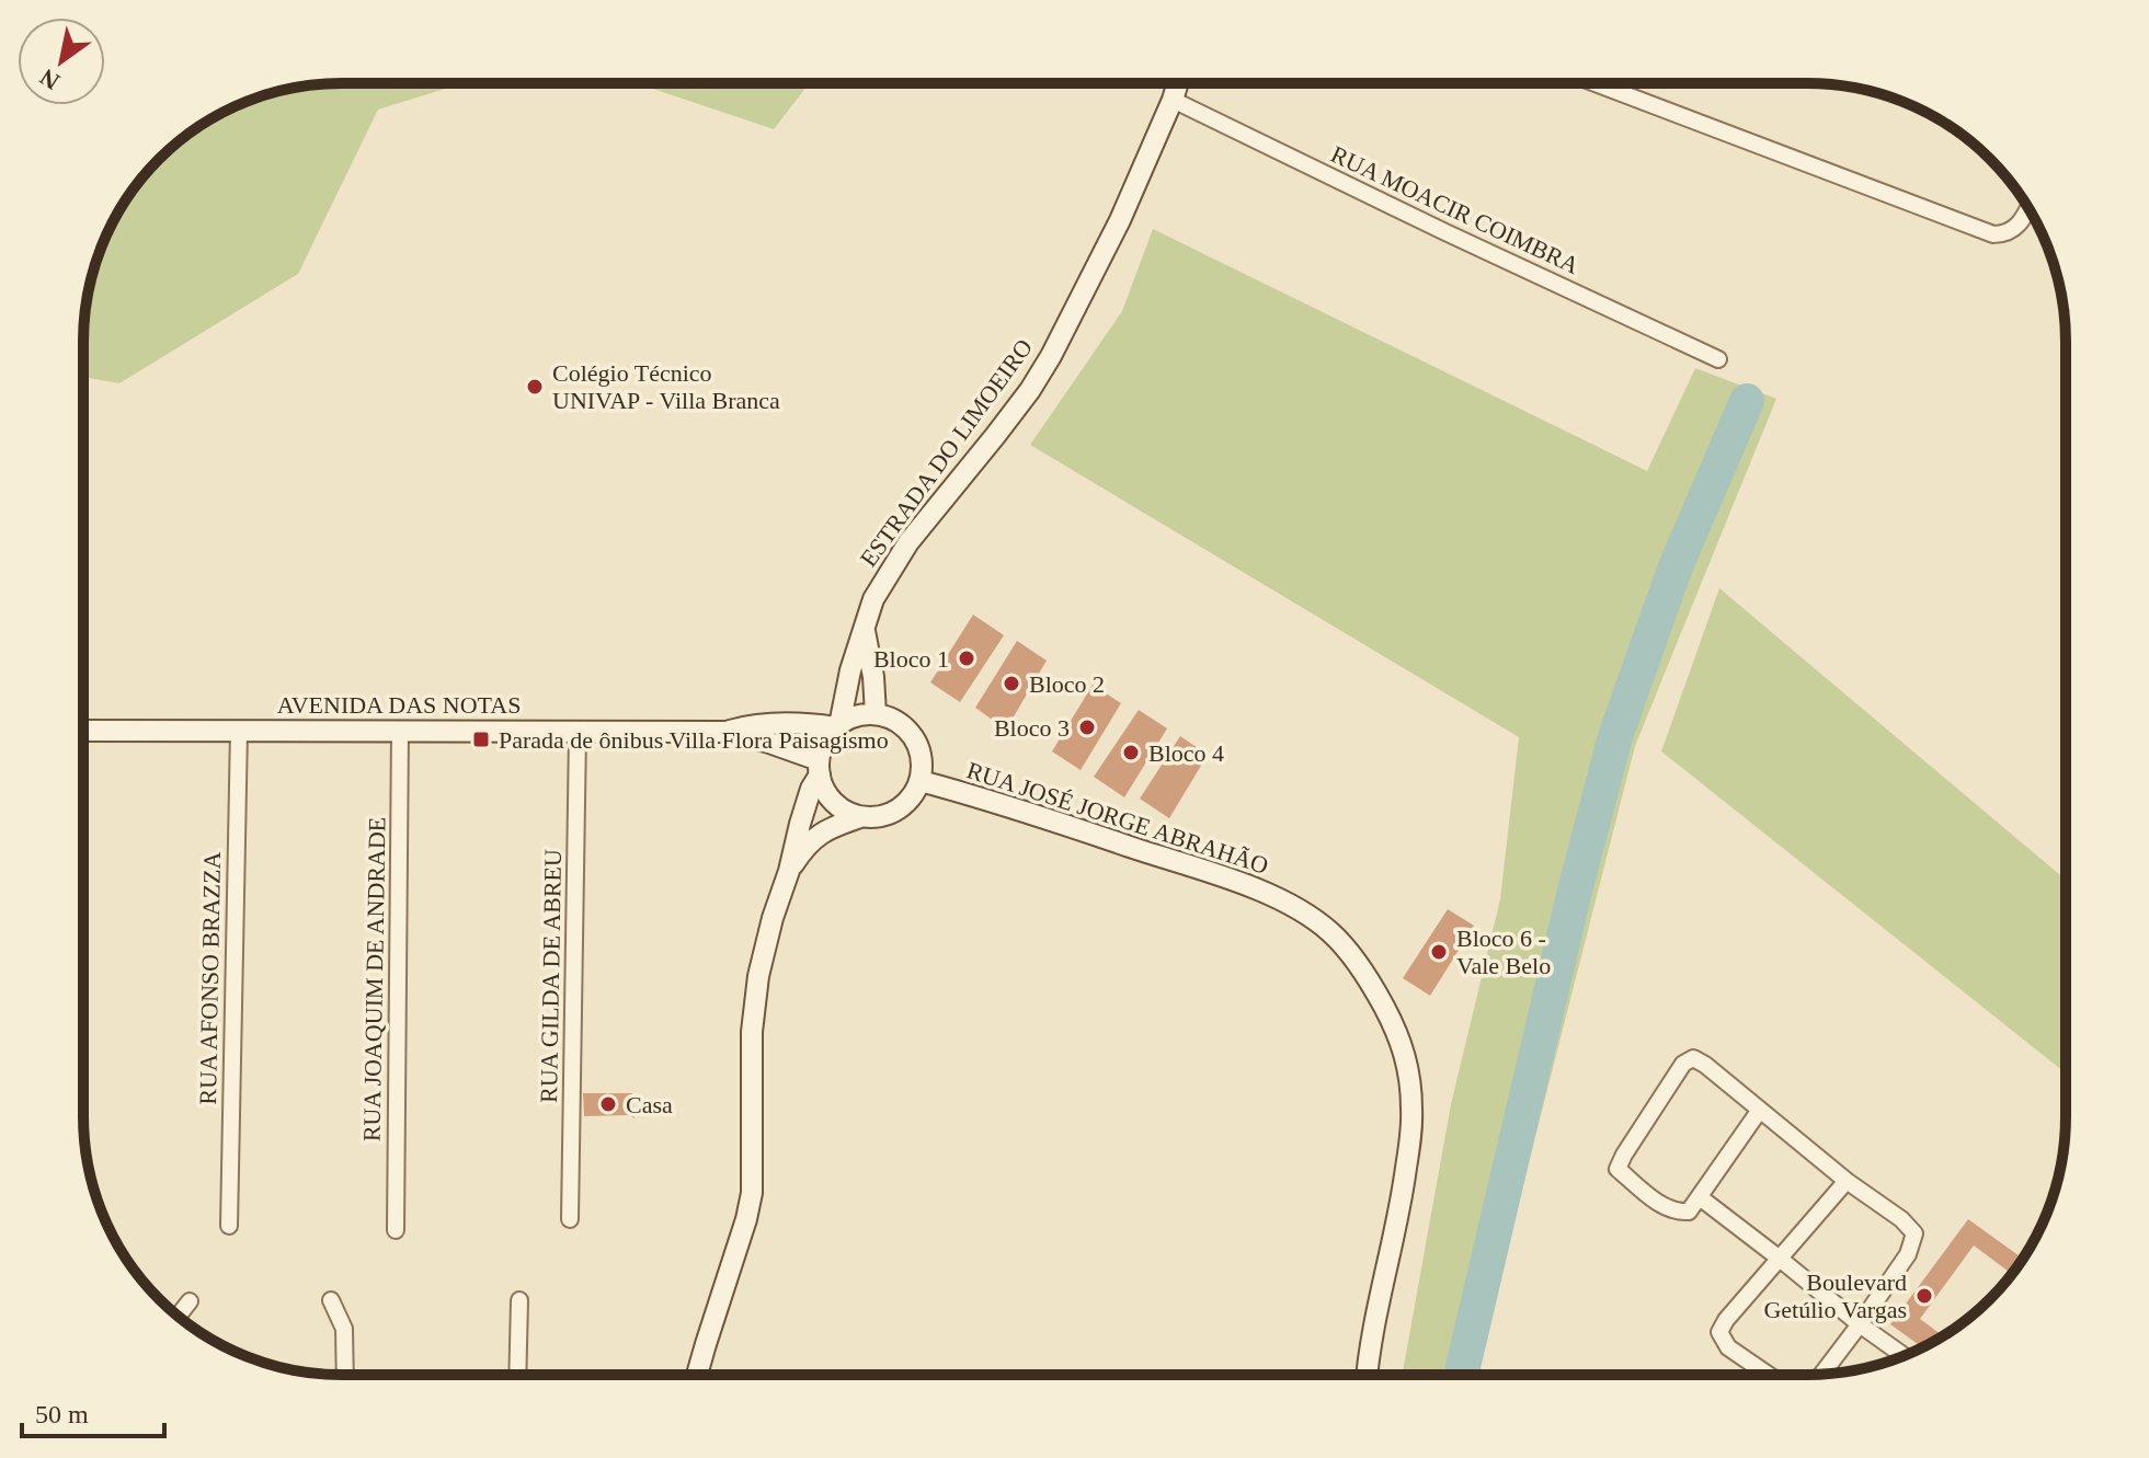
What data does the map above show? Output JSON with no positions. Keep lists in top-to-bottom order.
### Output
{
  "streets": {
    "main road": ["ESTRADA DO LIMOEIRO", "AVENIDA DAS NOTAS", "RUA JOSÉ JORGE ABRAHÃO"],
    "street": [
      "RUA MOACIR COIMBRA",
      "RUA GILDA DE ABREU",
      "RUA AFONSO BRAZZA",
      "RUA JOAQUIM DE ANDRADE"
    ]
  },
  "crossings": [
    ["RUA MOACIR COIMBRA", "ESTRADA DO LIMOEIRO"],
    ["ESTRADA DO LIMOEIRO", "AVENIDA DAS NOTAS"],
    ["ESTRADA DO LIMOEIRO", "RUA JOSÉ JORGE ABRAHÃO"],
    ["AVENIDA DAS NOTAS", "RUA JOSÉ JORGE ABRAHÃO"],
    ["AVENIDA DAS NOTAS", "RUA GILDA DE ABREU"],
    ["AVENIDA DAS NOTAS", "RUA AFONSO BRAZZA"],
    ["AVENIDA DAS NOTAS", "RUA JOAQUIM DE ANDRADE"]
  ],
  "places": {
    "other": [
      "Colégio Técnico UNIVAP - Villa Branca",
      "Bloco 1",
      "Bloco 2",
      "Bloco 3",
      "Bloco 4",
      "Bloco 6 - Vale Belo",
      "Casa",
      "Boulevard Getúlio Vargas"
    ],
    "transit": ["Parada de ônibus Villa Flora Paisagismo"]
  },
  "scale_bar": "50 m",
  "north": "bottom left"
}
